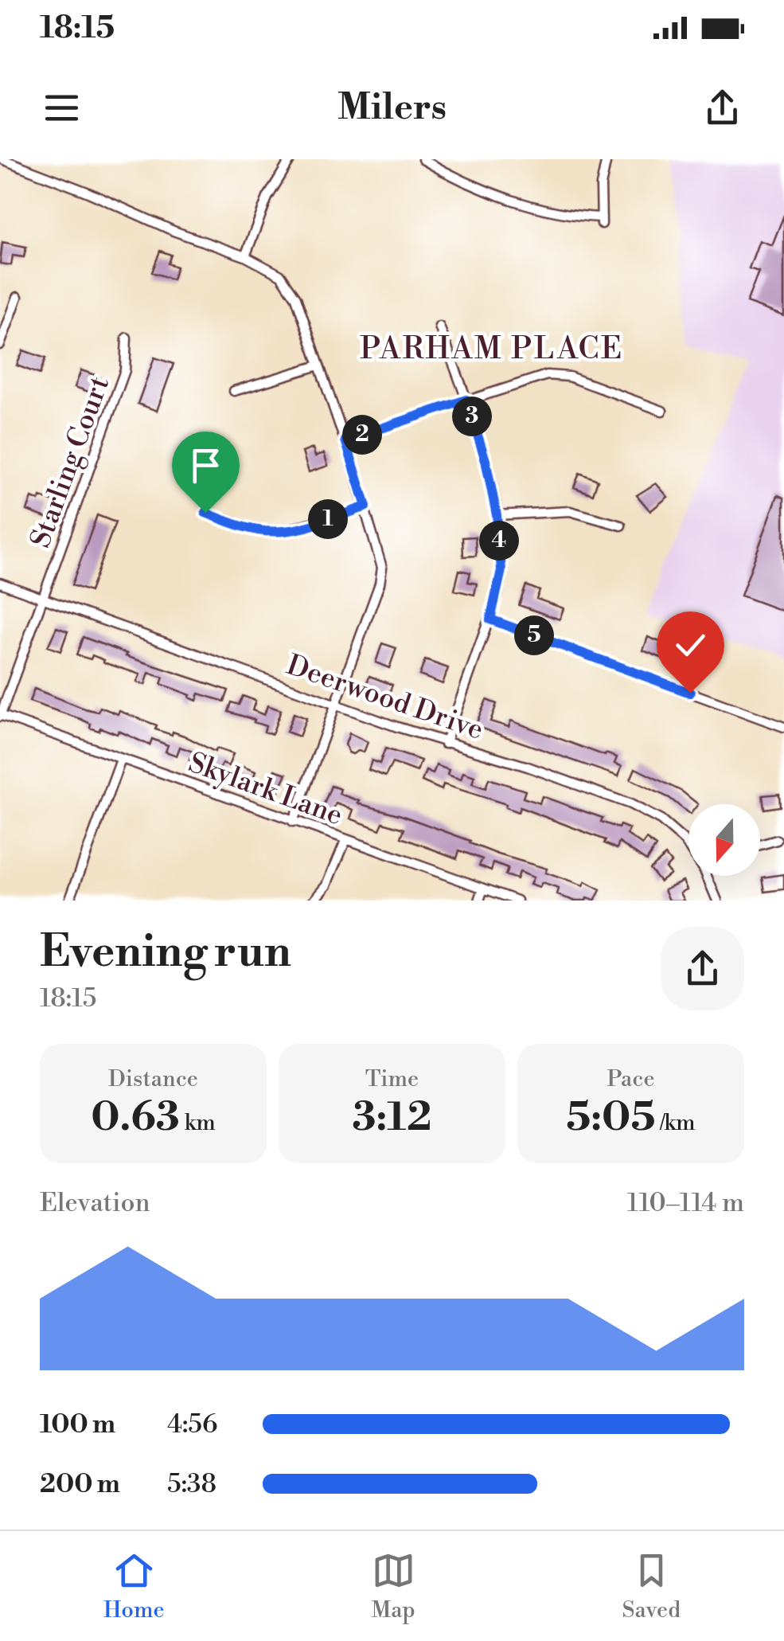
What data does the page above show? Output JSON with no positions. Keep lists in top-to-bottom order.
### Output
{
  "streets": {
    "street": ["Starling Court", "Deerwood Drive", "Skylark Lane"]
  },
  "crossings": [
    ["Starling Court", "Deerwood Drive"],
    ["Starling Court", "Skylark Lane"]
  ],
  "districts": ["PARHAM PLACE"],
  "north": "bottom",
  "page": {
    "status": "18:15",
    "header": "Milers",
    "pins": [
      "3",
      "2",
      "1",
      "4",
      "5"
    ],
    "heading": ["Evening run", "18:15"],
    "stats": [
      ["Distance", "0.63 km"],
      ["Time", "3:12"],
      ["Pace", "5:05 /km"]
    ],
    "chart": ["Elevation", "110–114 m"],
    "list": [
      {
        "name": "100 m",
        "note": "4:56"
      },
      {
        "name": "200 m",
        "note": "5:38"
      }
    ],
    "tabs": ["Home", "Map", "Saved"]
  }
}
